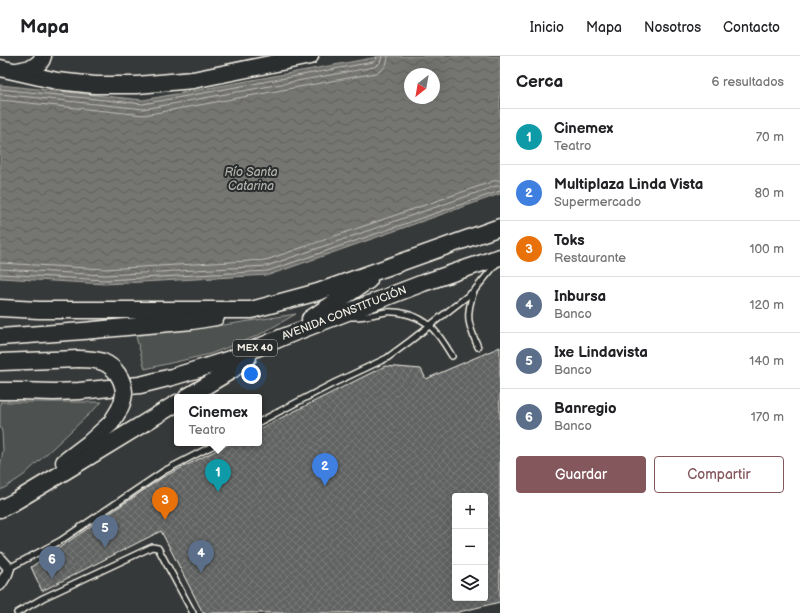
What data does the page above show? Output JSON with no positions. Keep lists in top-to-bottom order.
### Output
{
  "streets": {
    "highway": ["AVENIDA CONSTITUCIÓN", "MEX 40"]
  },
  "water": ["Río Santa Catarina"],
  "north": "bottom left",
  "page": {
    "header": "Mapa",
    "nav": [
      "Inicio",
      "Mapa",
      "Nosotros",
      "Contacto"
    ],
    "heading": ["Cerca", "6 resultados"],
    "list": [
      {
        "mark": "1",
        "name": "Cinemex",
        "note": "Teatro",
        "value": "70 m"
      },
      {
        "mark": "2",
        "name": "Multiplaza Linda Vista",
        "note": "Supermercado",
        "value": "80 m"
      },
      {
        "mark": "3",
        "name": "Toks",
        "note": "Restaurante",
        "value": "100 m"
      },
      {
        "mark": "4",
        "name": "Inbursa",
        "note": "Banco",
        "value": "120 m"
      },
      {
        "mark": "5",
        "name": "Ixe Lindavista",
        "note": "Banco",
        "value": "140 m"
      },
      {
        "mark": "6",
        "name": "Banregio",
        "note": "Banco",
        "value": "170 m"
      }
    ],
    "popup": ["Cinemex", "Teatro"],
    "buttons": ["Guardar", "Compartir"],
    "pins": [
      "2",
      "1",
      "3",
      "5",
      "4",
      "6"
    ],
    "map_buttons": ["+", "−"]
  }
}
